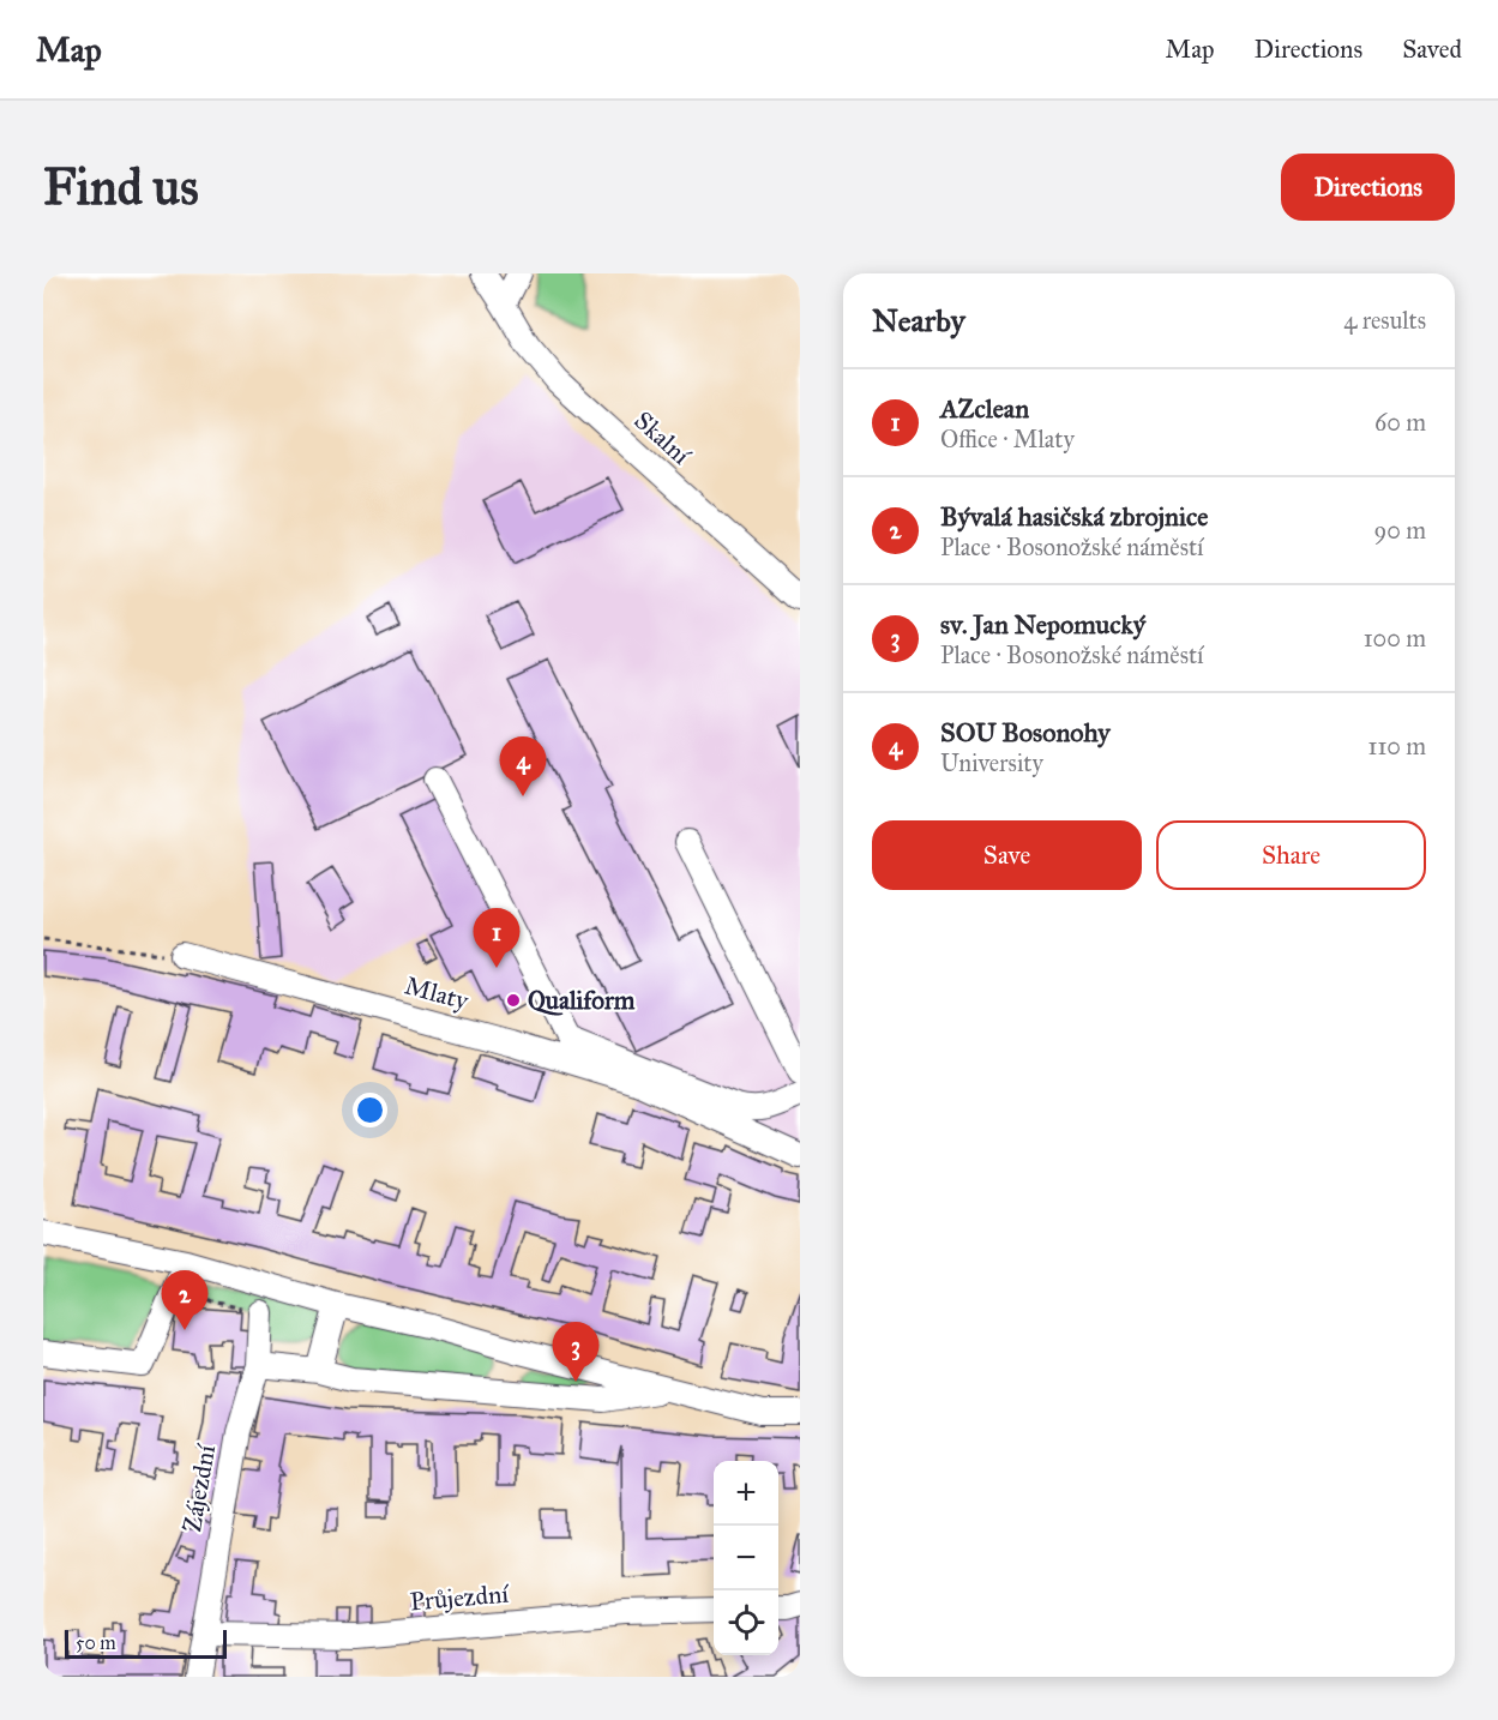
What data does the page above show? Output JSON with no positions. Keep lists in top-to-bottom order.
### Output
{
  "streets": {
    "street": [
      "Skalní",
      "Mlaty",
      "Zájezdní",
      "Průjezdní"
    ]
  },
  "crossings": [
    ["Zájezdní", "Průjezdní"]
  ],
  "places": ["Qualiform"],
  "scale_bar": "50 m",
  "page": {
    "header": "Map",
    "nav": ["Map", "Directions", "Saved"],
    "buttons": [
      "Directions",
      ["Save", "Share"]
    ],
    "title": "Find us",
    "heading": ["Nearby", "4 results"],
    "list": [
      {
        "mark": "1",
        "name": "AZclean",
        "note": "Office · Mlaty",
        "value": "60 m"
      },
      {
        "mark": "2",
        "name": "Bývalá hasičská zbrojnice",
        "note": "Place · Bosonožské náměstí",
        "value": "90 m"
      },
      {
        "mark": "3",
        "name": "sv. Jan Nepomucký",
        "note": "Place · Bosonožské náměstí",
        "value": "100 m"
      },
      {
        "mark": "4",
        "name": "SOU Bosonohy",
        "note": "University",
        "value": "110 m"
      }
    ],
    "pins": [
      "4",
      "1",
      "2",
      "3"
    ],
    "map_buttons": ["+", "−"],
    "scale": "50 m"
  }
}
